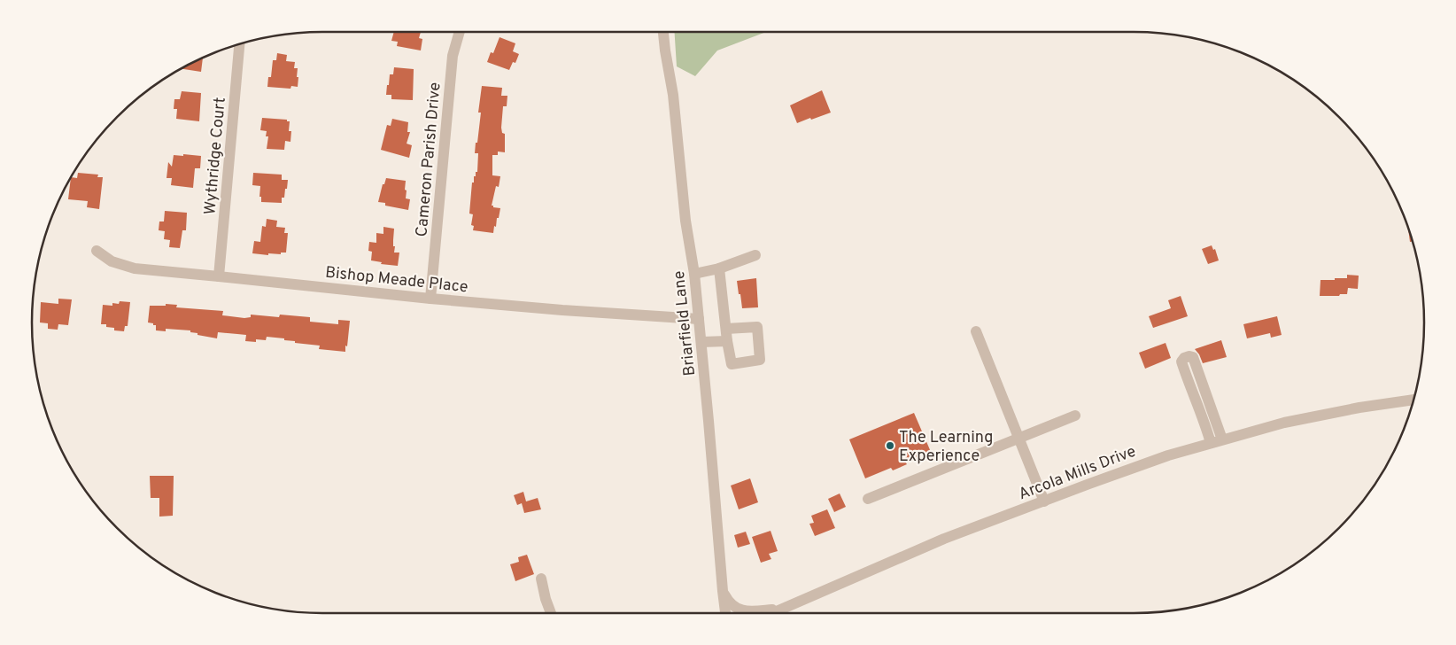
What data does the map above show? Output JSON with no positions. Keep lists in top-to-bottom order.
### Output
{
  "streets": {
    "street": [
      "Wythridge Court",
      "Cameron Parish Drive",
      "Bishop Meade Place",
      "Briarfield Lane",
      "Arcola Mills Drive"
    ]
  },
  "crossings": [
    ["Wythridge Court", "Bishop Meade Place"],
    ["Cameron Parish Drive", "Bishop Meade Place"],
    ["Bishop Meade Place", "Briarfield Lane"]
  ],
  "places": ["The Learning Experience"]
}
